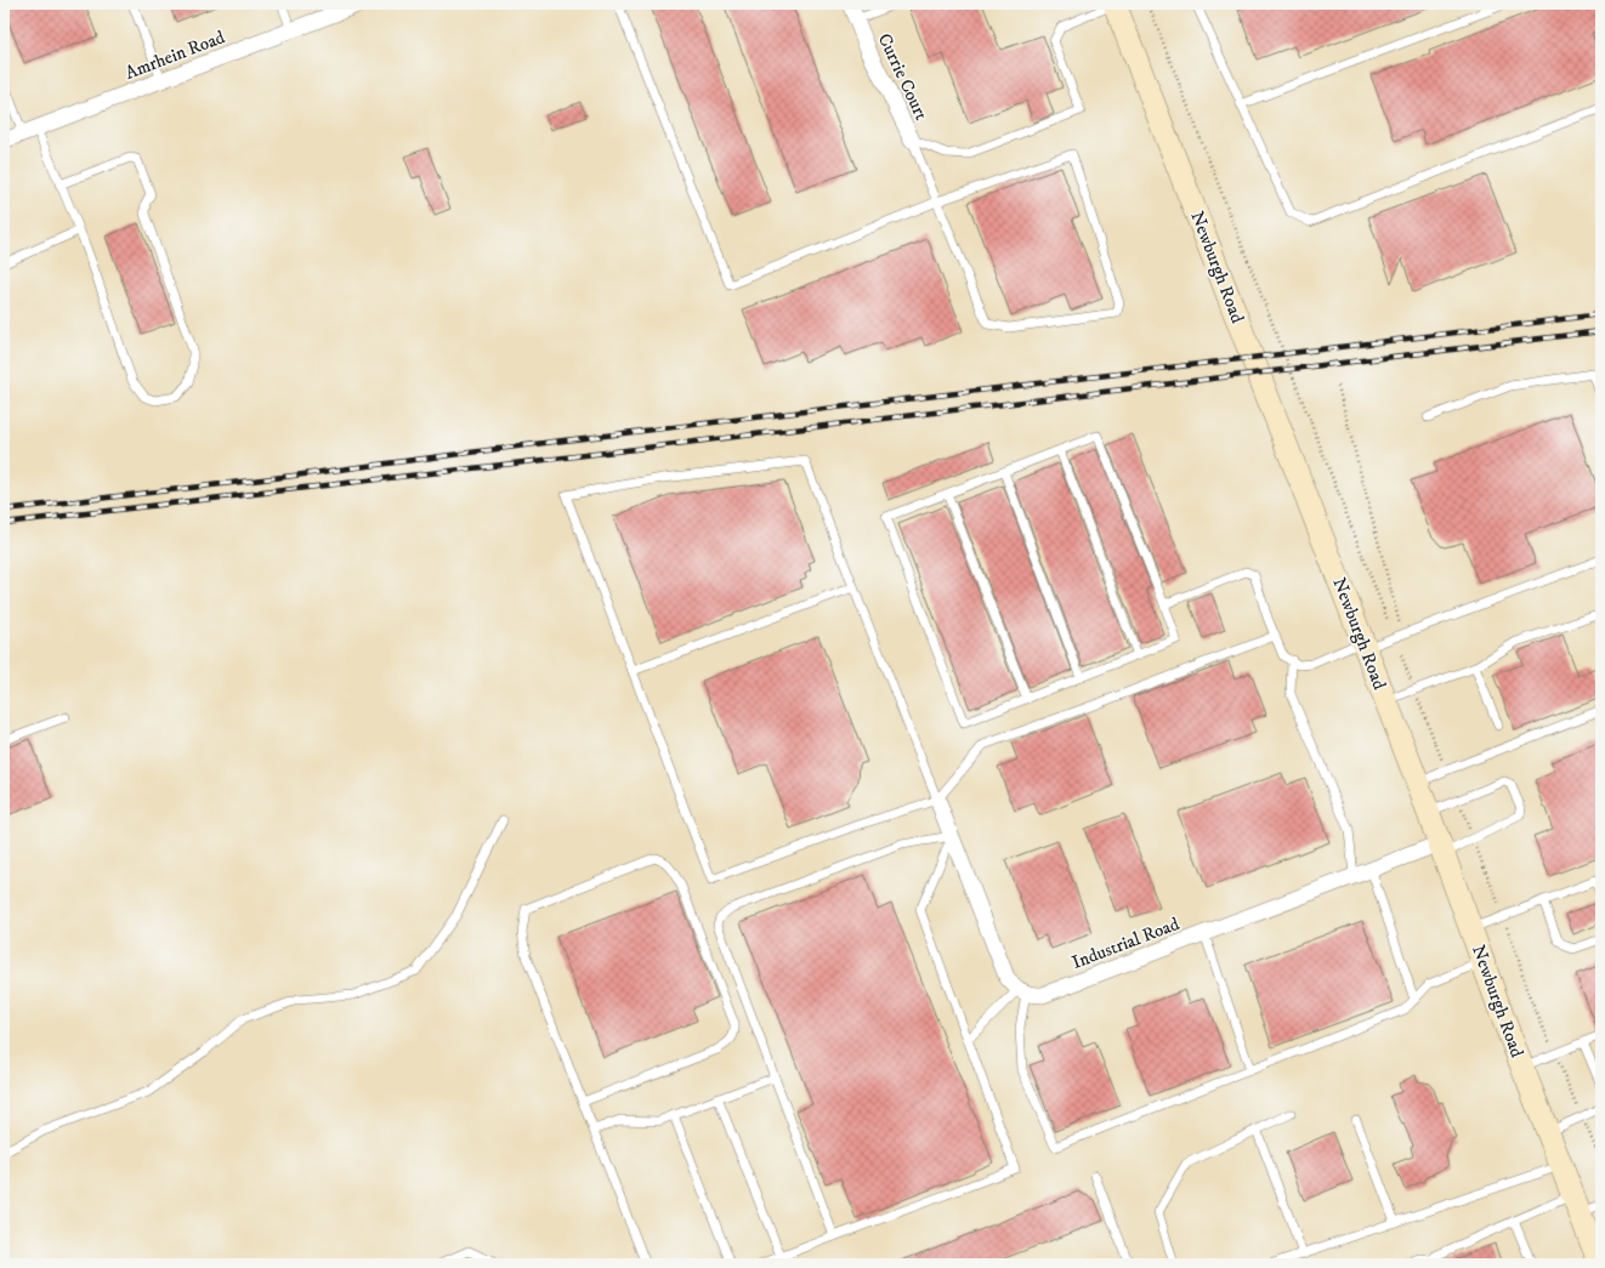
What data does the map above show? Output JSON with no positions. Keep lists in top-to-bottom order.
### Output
{
  "streets": {
    "main road": ["Newburgh Road"],
    "street": ["Amrhein Road", "Currie Court", "Industrial Road"]
  },
  "crossings": [
    ["Newburgh Road", "Industrial Road"]
  ]
}
